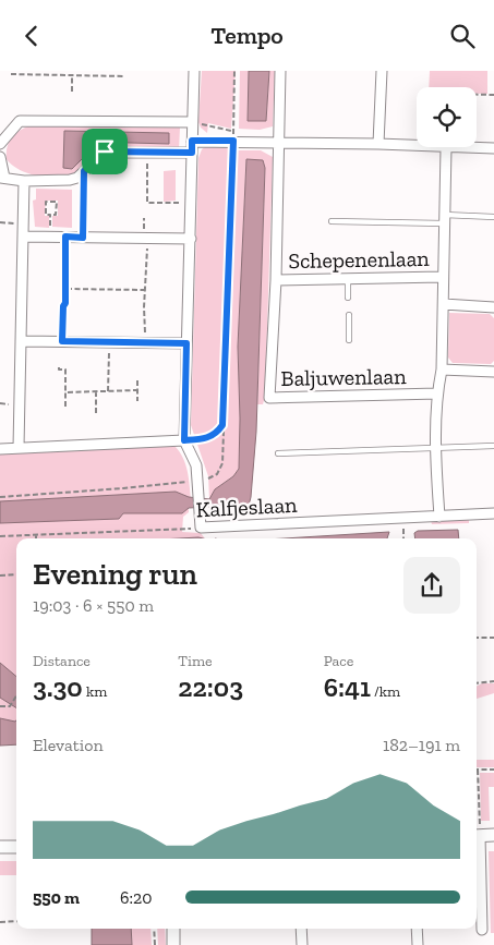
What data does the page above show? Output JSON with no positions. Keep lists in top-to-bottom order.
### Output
{
  "streets": {
    "street": ["Schepenenlaan", "Baljuwenlaan", "Kalfjeslaan"]
  },
  "crossings": [
    ["Schepenenlaan", "Baljuwenlaan"]
  ],
  "page": {
    "header": "Tempo",
    "heading": ["Evening run", "19:03 · 6 × 550 m"],
    "stats": [
      ["Distance", "3.30 km"],
      ["Time", "22:03"],
      ["Pace", "6:41 /km"]
    ],
    "chart": ["Elevation", "182–191 m"],
    "list": [
      {
        "name": "550 m",
        "note": "6:20"
      }
    ]
  }
}
